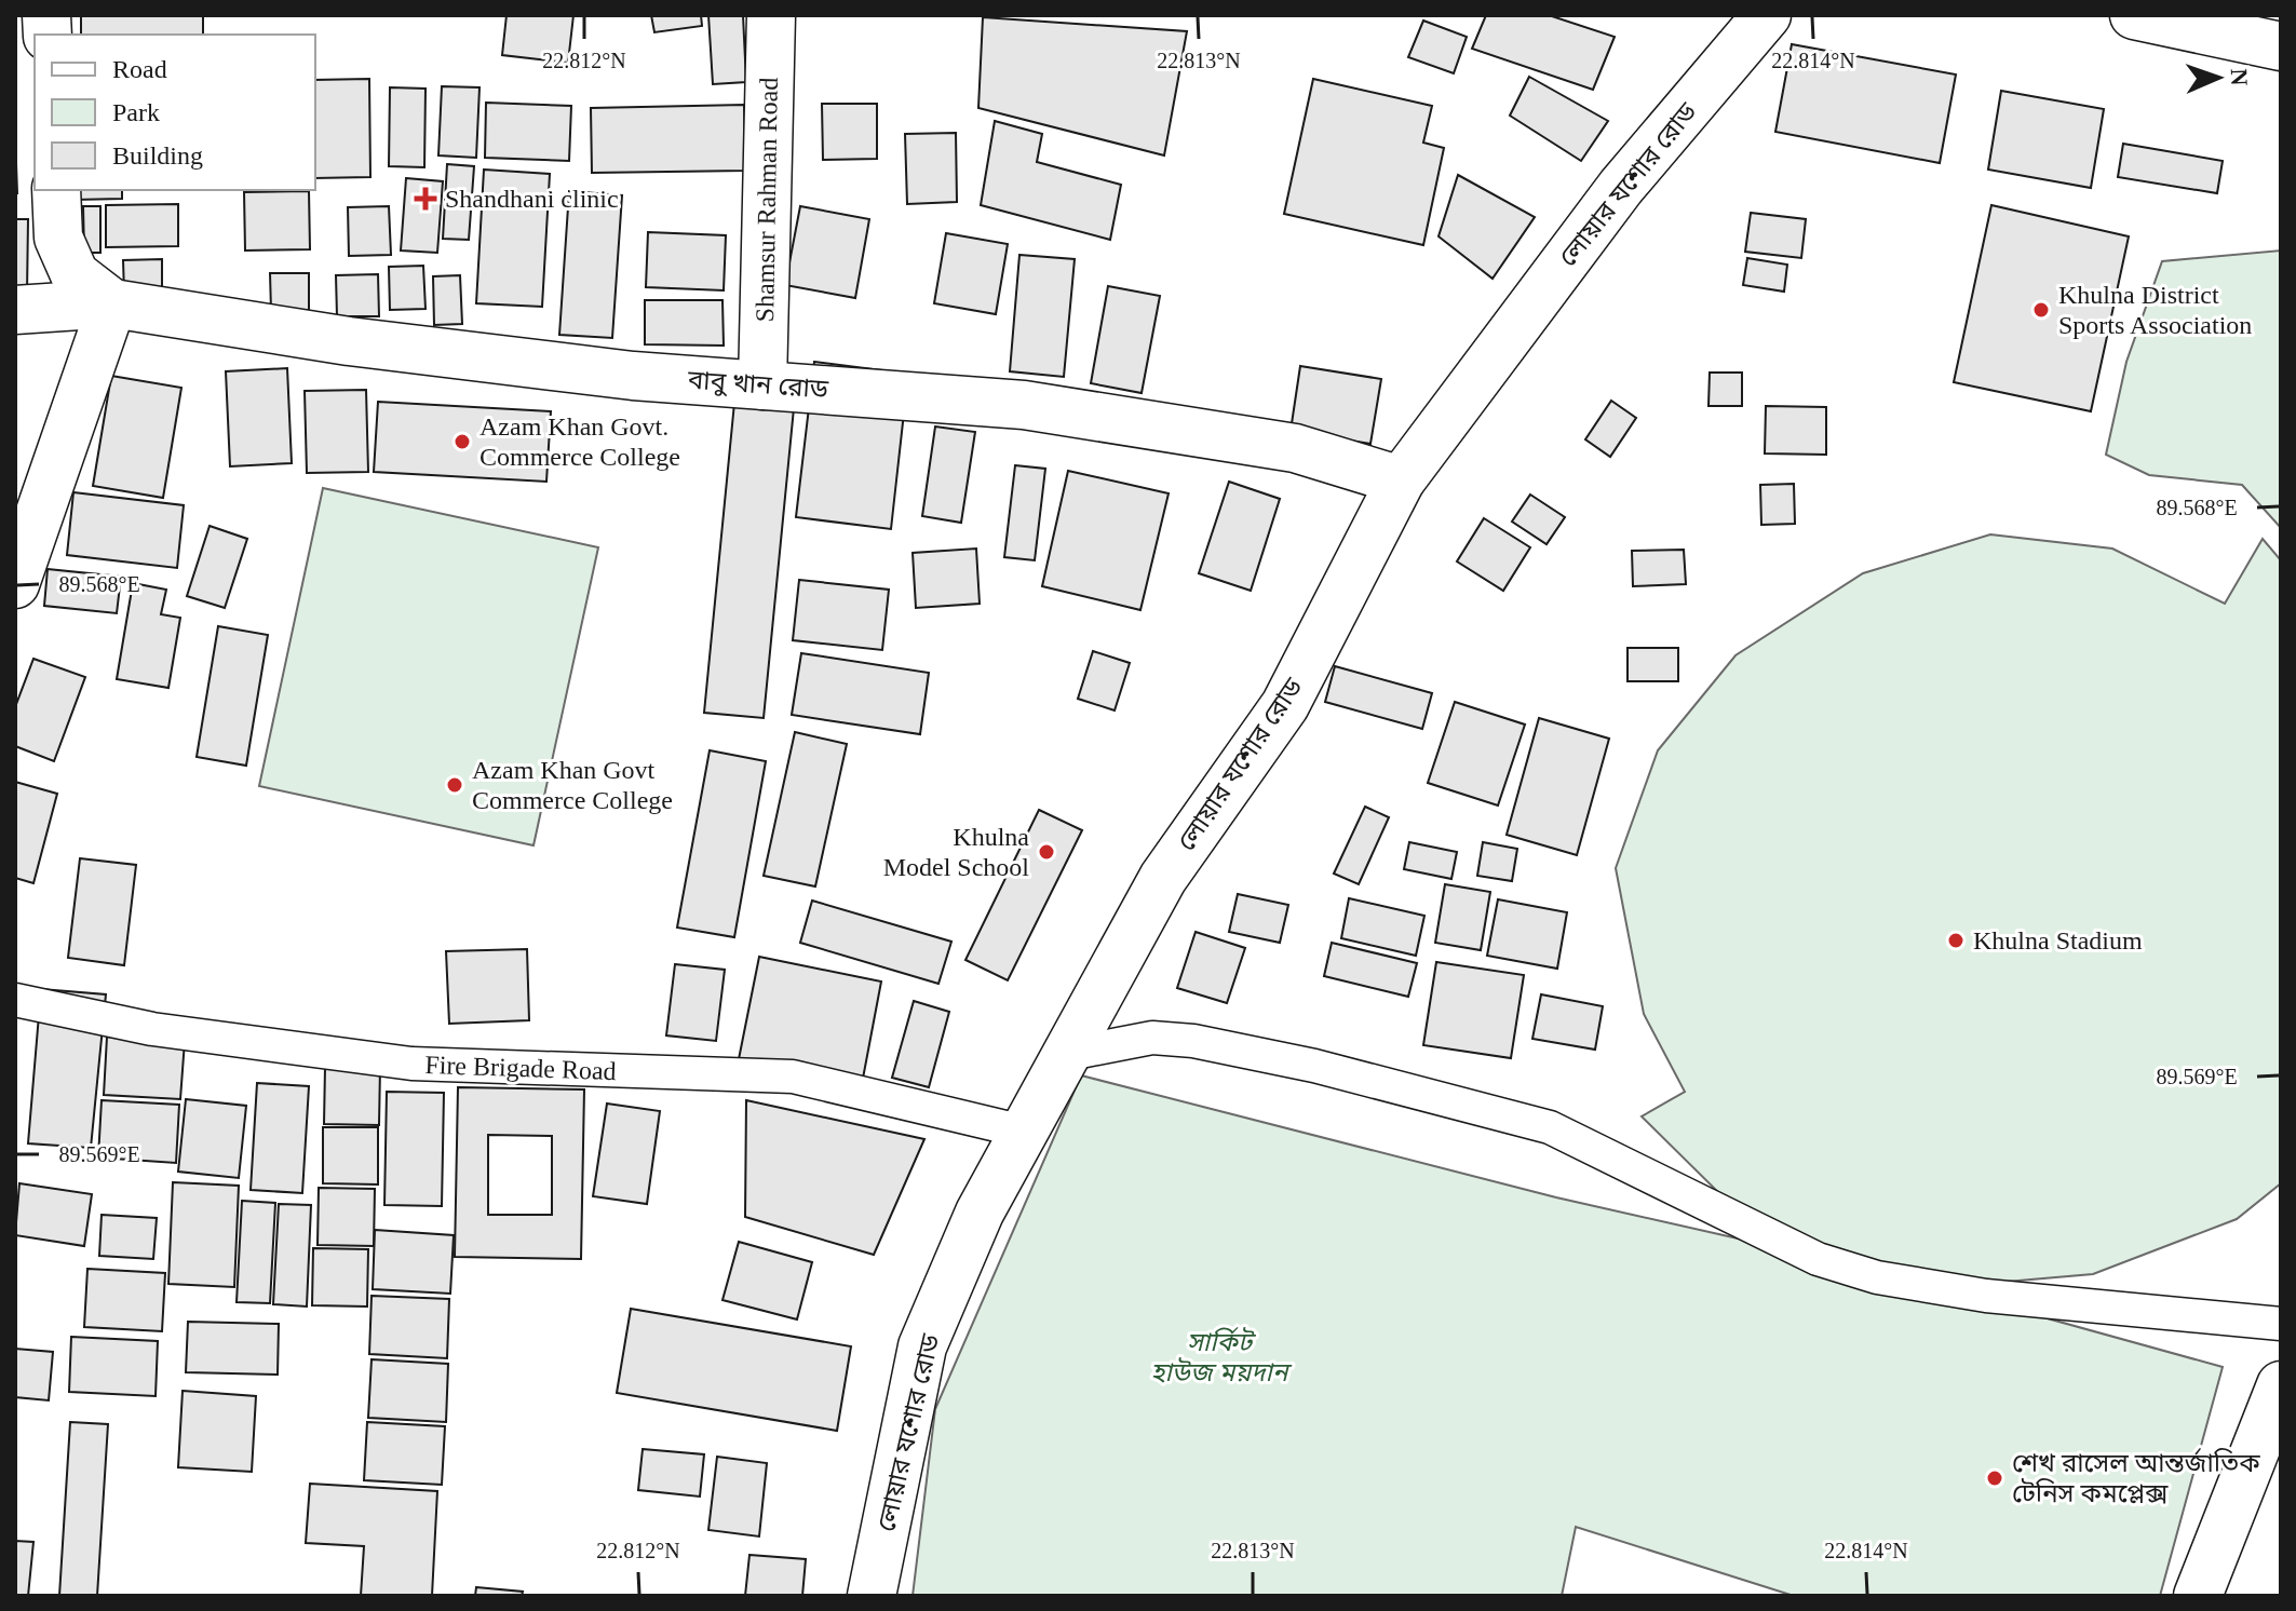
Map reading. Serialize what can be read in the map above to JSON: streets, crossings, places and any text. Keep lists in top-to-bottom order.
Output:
{
  "streets": {
    "street": [
      "লোয়ার যশোর রোড",
      "Shamsur Rahman Road",
      "বাবু খান রোড",
      "Fire Brigade Road"
    ]
  },
  "crossings": [
    ["লোয়ার যশোর রোড", "বাবু খান রোড"],
    ["লোয়ার যশোর রোড", "Fire Brigade Road"],
    ["Shamsur Rahman Road", "বাবু খান রোড"]
  ],
  "parks": ["সার্কিট হাউজ ময়দান"],
  "places": {
    "health": ["Shandhani clinic"],
    "other": [
      "Khulna District Sports Association",
      "Azam Khan Govt. Commerce College",
      "Azam Khan Govt Commerce College",
      "Khulna Model School",
      "Khulna Stadium",
      "শেখ রাসেল আন্তর্জাতিক টেনিস কমপ্লেক্স"
    ]
  },
  "legend": ["Road", "Park", "Building"],
  "north": "right",
  "coordinates": [
    "22.812°N",
    "22.813°N",
    "22.814°N",
    "89.568°E",
    "89.569°E"
  ]
}
